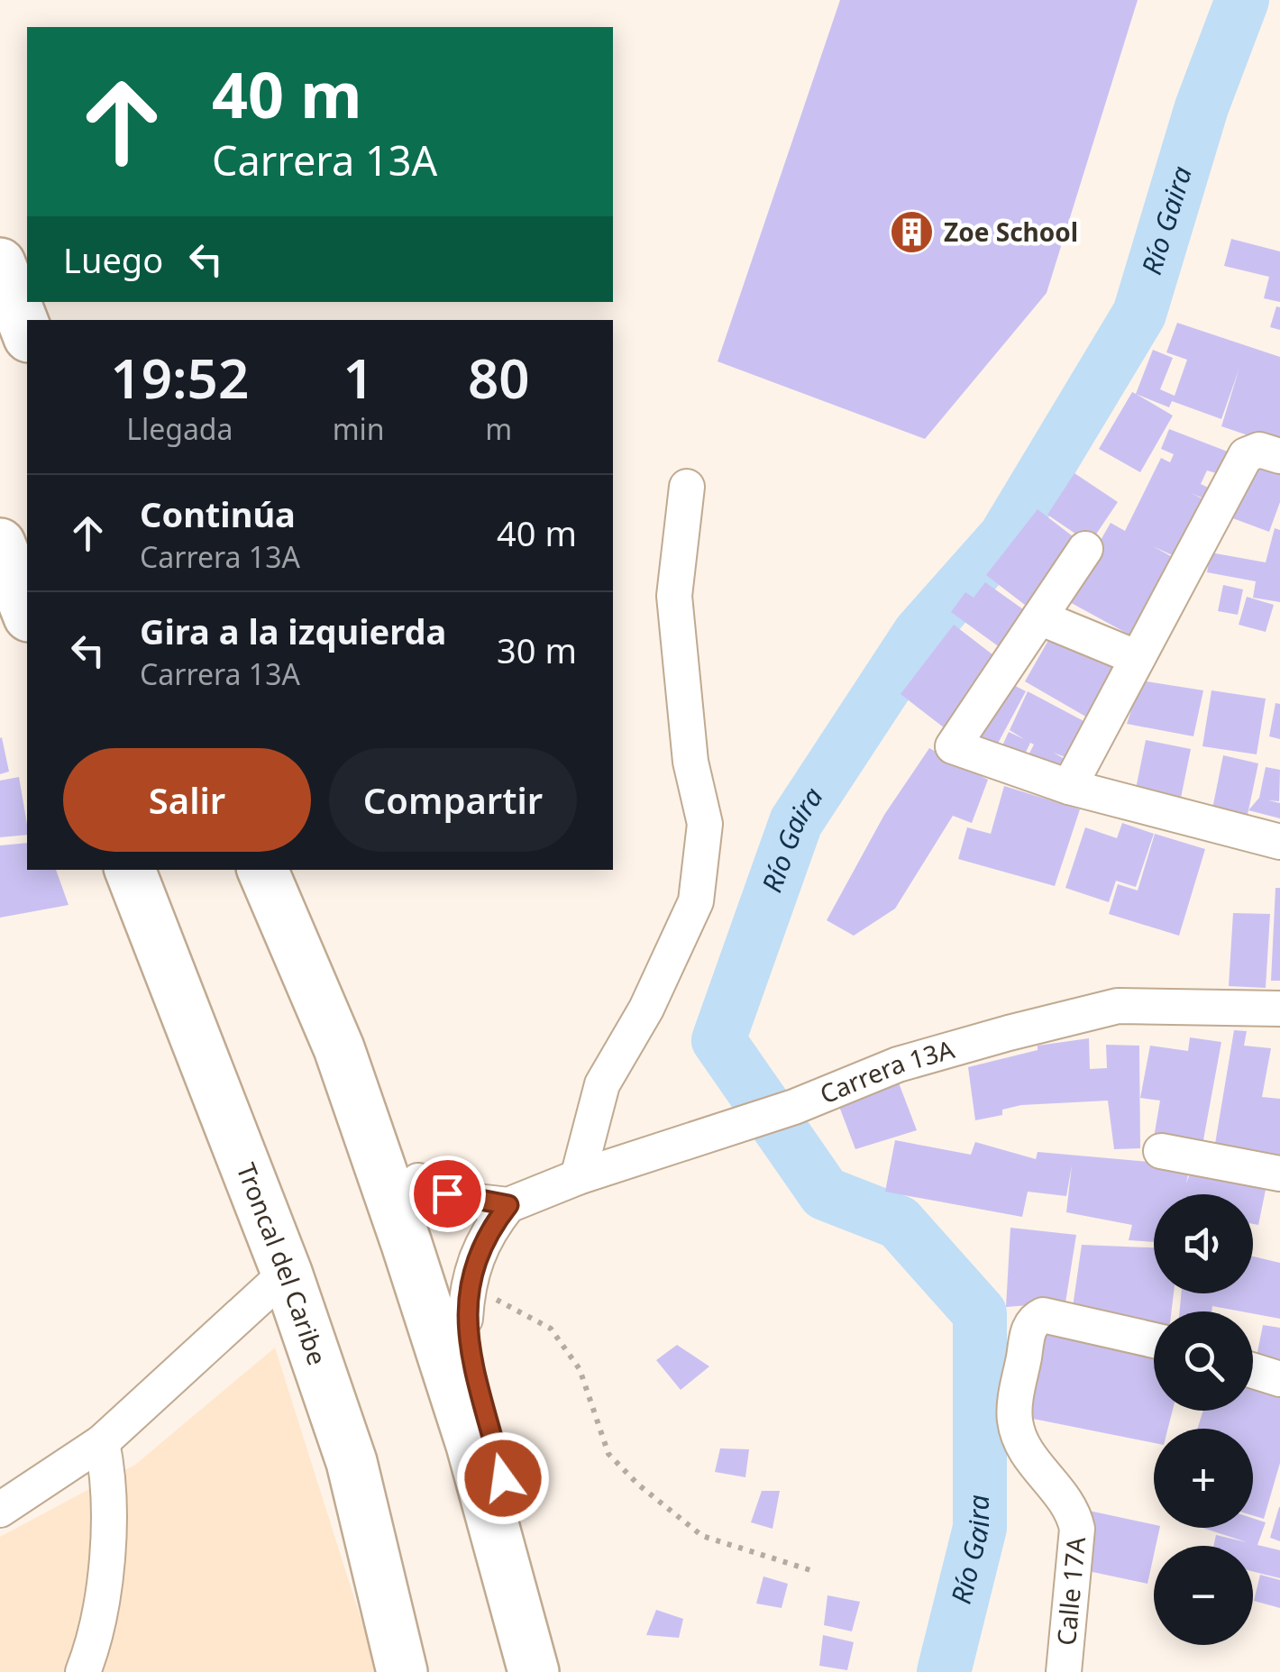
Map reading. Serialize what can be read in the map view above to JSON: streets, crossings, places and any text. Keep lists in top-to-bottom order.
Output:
{
  "streets": {
    "highway": ["Troncal del Caribe"],
    "street": ["Carrera 13A", "Calle 17A"]
  },
  "water": ["Río Gaira"],
  "places": {
    "building": ["Zoe School"]
  },
  "page": {
    "turn": ["40 m", "Carrera 13A"],
    "then": "Luego",
    "eta": [
      "19:52",
      "Llegada",
      "1",
      "min",
      "80",
      "m"
    ],
    "list": [
      {
        "name": "Continúa",
        "note": "Carrera 13A",
        "value": "40 m"
      },
      {
        "name": "Gira a la izquierda",
        "note": "Carrera 13A",
        "value": "30 m"
      }
    ],
    "buttons": ["Salir", "Compartir"],
    "map_buttons": ["+", "−"]
  }
}
